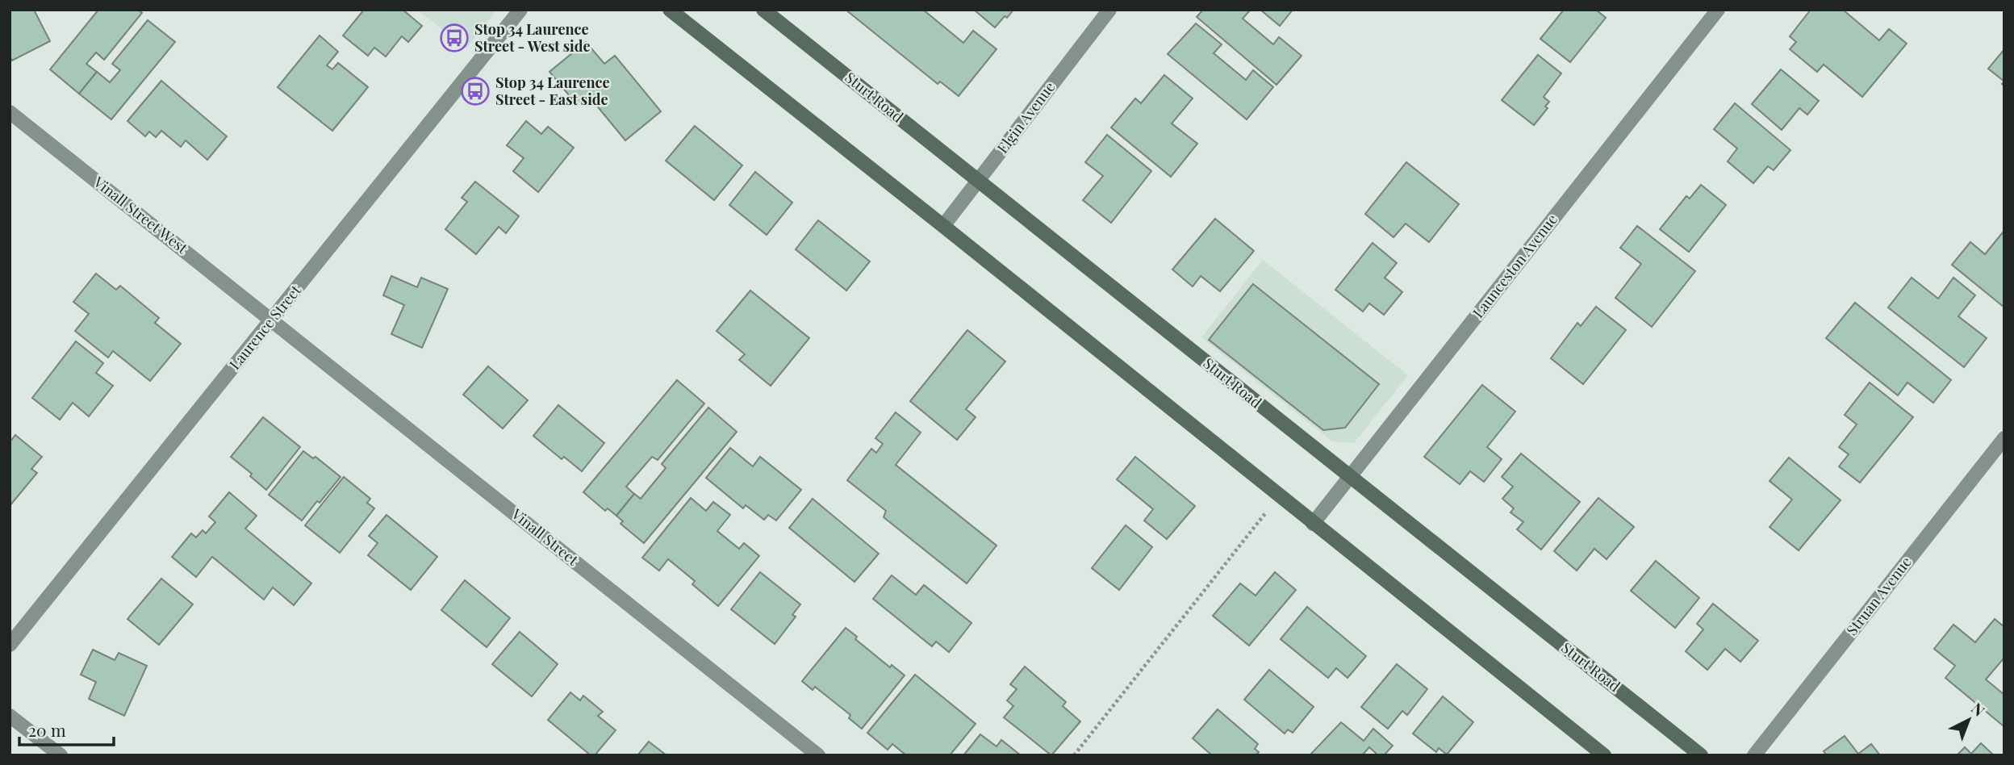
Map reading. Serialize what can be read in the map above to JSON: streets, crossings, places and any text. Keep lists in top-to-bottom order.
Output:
{
  "streets": {
    "main road": ["Sturt Road"],
    "street": [
      "Elgin Avenue",
      "Vinall Street West",
      "Launceston Avenue",
      "Laurence Street",
      "Vinall Street",
      "Struan Avenue"
    ]
  },
  "crossings": [
    ["Sturt Road", "Elgin Avenue"],
    ["Sturt Road", "Launceston Avenue"],
    ["Vinall Street West", "Laurence Street"],
    ["Vinall Street West", "Vinall Street"],
    ["Laurence Street", "Vinall Street"]
  ],
  "places": {
    "bus stop": ["Stop 34 Laurence Street - West side", "Stop 34 Laurence Street - East side"]
  },
  "scale_bar": "20 m",
  "north": "top right"
}
